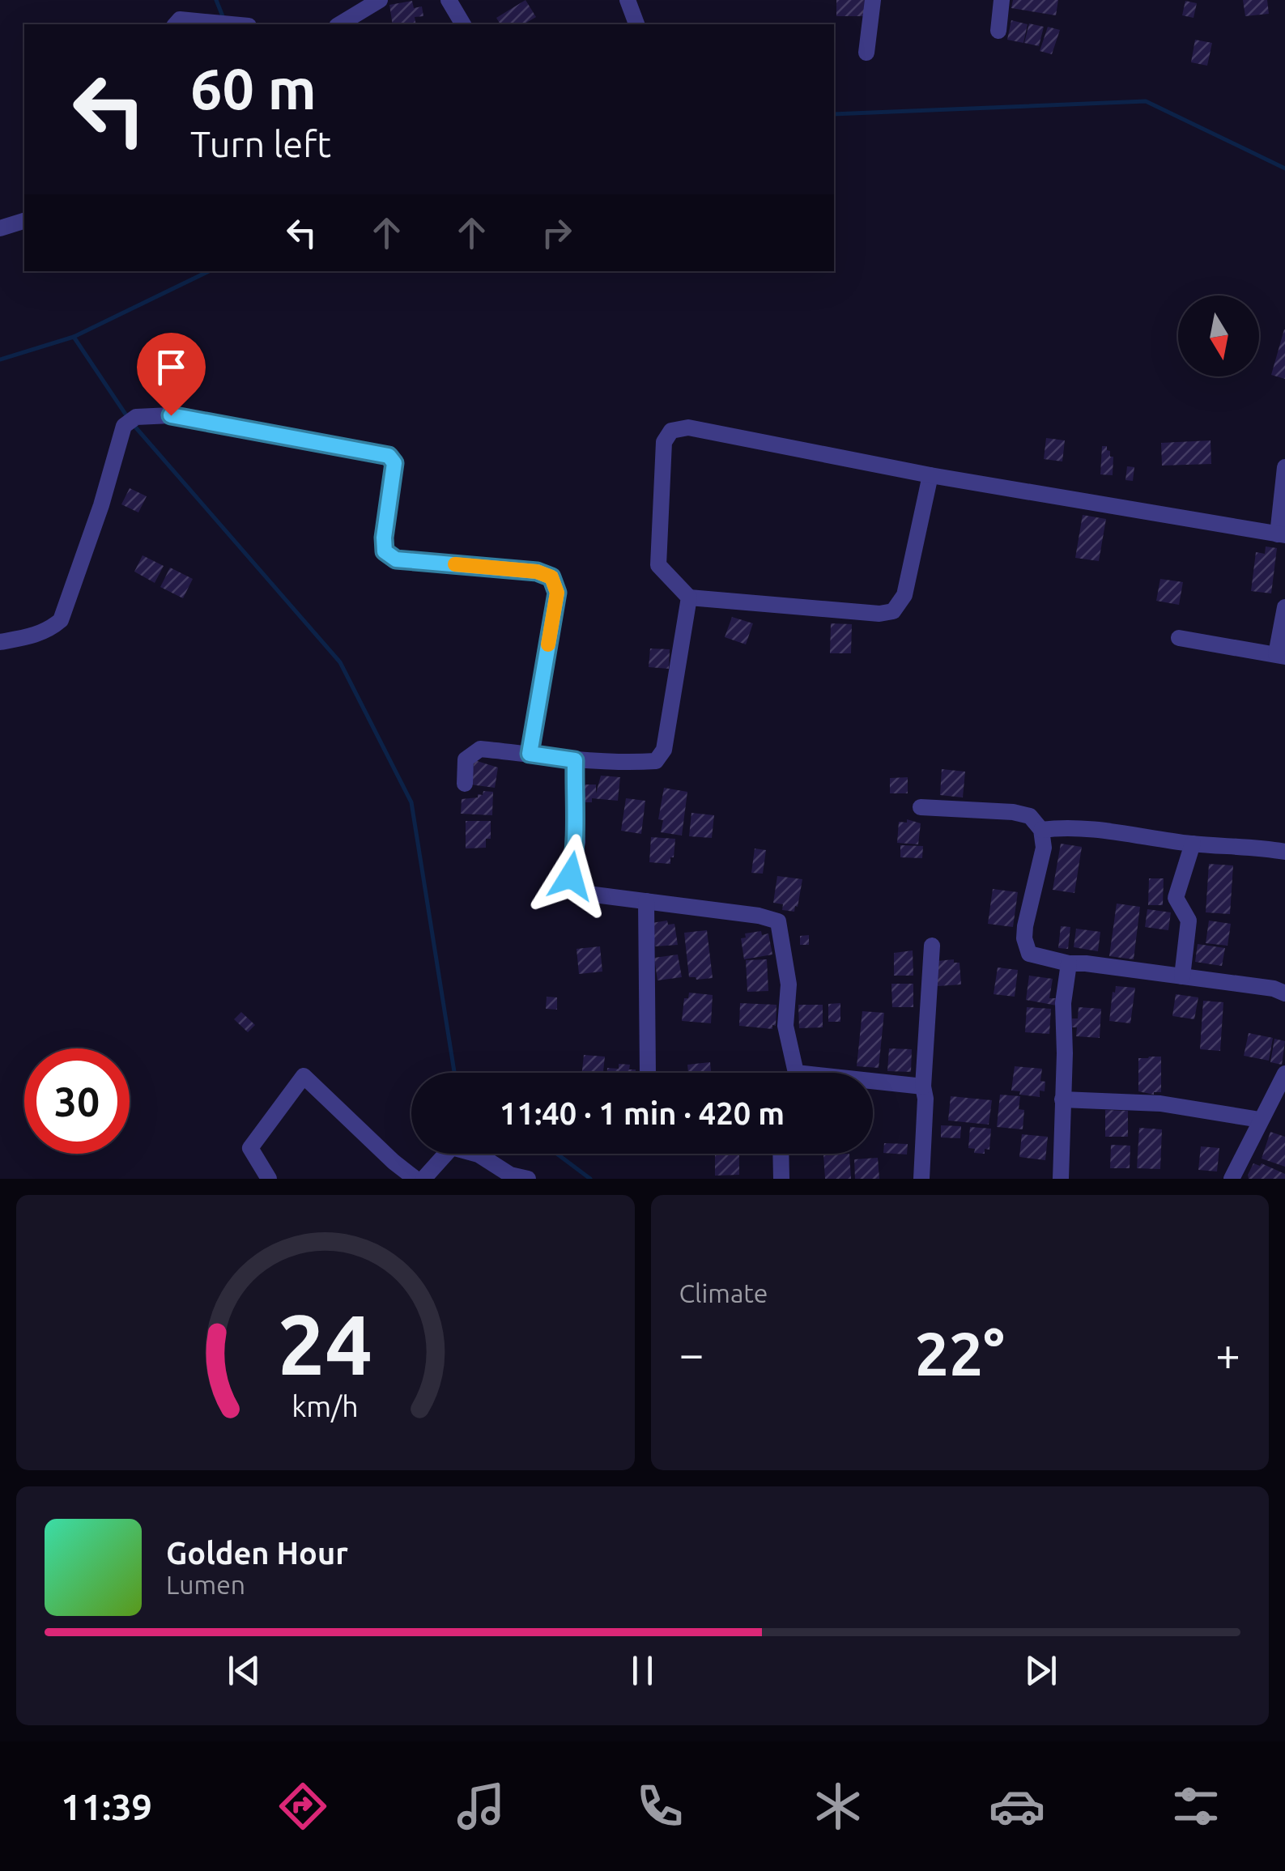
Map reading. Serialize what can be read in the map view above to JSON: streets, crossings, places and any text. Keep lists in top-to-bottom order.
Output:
{
  "north": "bottom",
  "page": {
    "turn": ["60 m", "Turn left"],
    "limit": "30",
    "trip": "11:40 · 1 min · 420 m",
    "tile": "Climate",
    "heat": ["−", "22°", "+"],
    "song": ["Golden Hour", "Lumen"],
    "tabs": "11:39",
    "gauge": ["24", "km/h"]
  }
}
